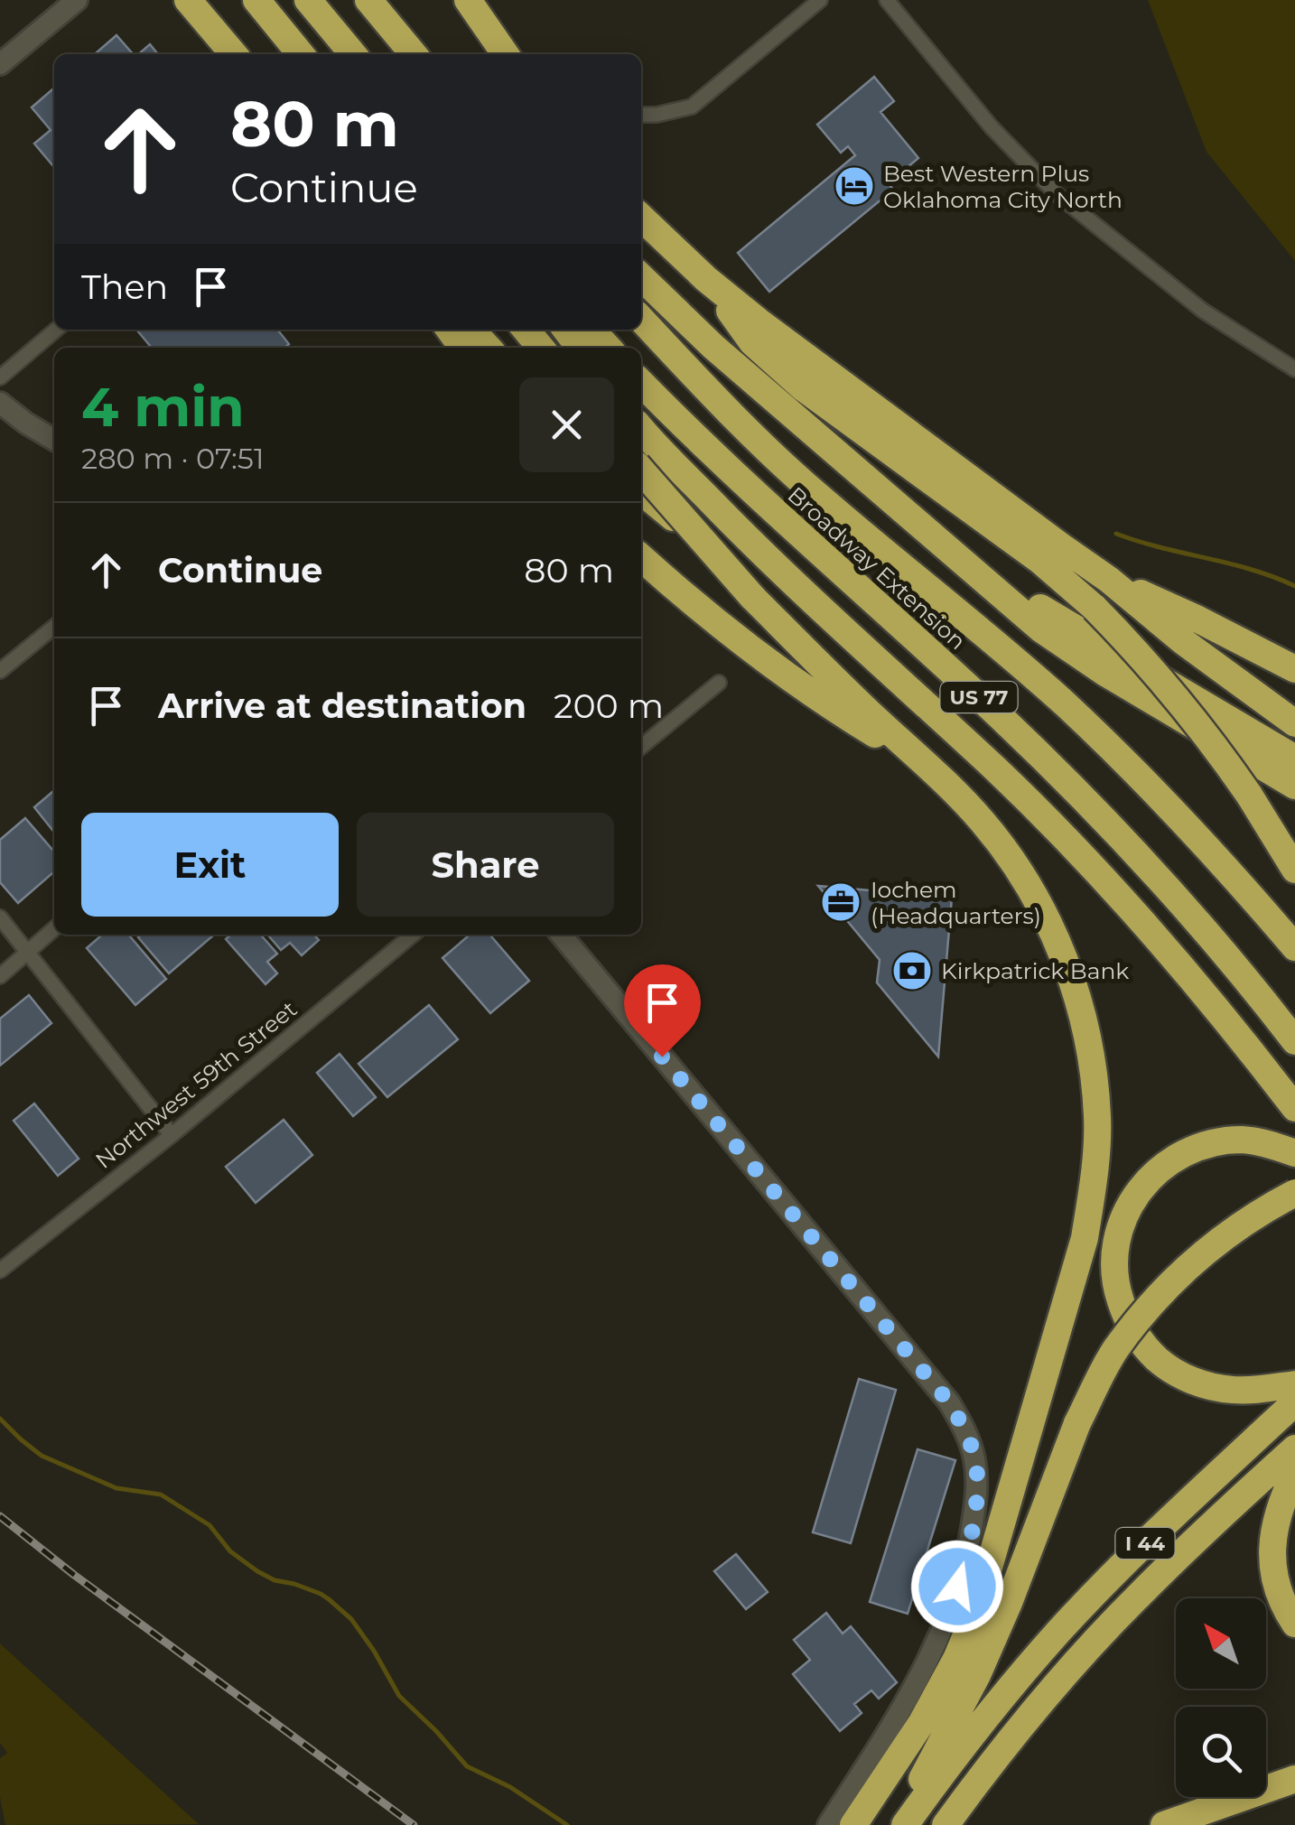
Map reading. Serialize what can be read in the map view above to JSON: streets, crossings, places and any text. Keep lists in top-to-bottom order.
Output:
{
  "streets": {
    "highway": ["Broadway Extension", "US 77", "I 44"],
    "street": ["Northwest 59th Street"]
  },
  "places": {
    "hotel": ["Best Western Plus Oklahoma City North"],
    "office": ["Iochem (Headquarters)"],
    "bank": ["Kirkpatrick Bank"]
  },
  "north": "top left",
  "page": {
    "turn": ["80 m", "Continue"],
    "then": "Then",
    "heading": ["4 min", "280 m · 07:51"],
    "list": [
      {
        "name": "Continue",
        "value": "80 m"
      },
      {
        "name": "Arrive at destination",
        "value": "200 m"
      }
    ],
    "buttons": ["Exit", "Share"]
  }
}
